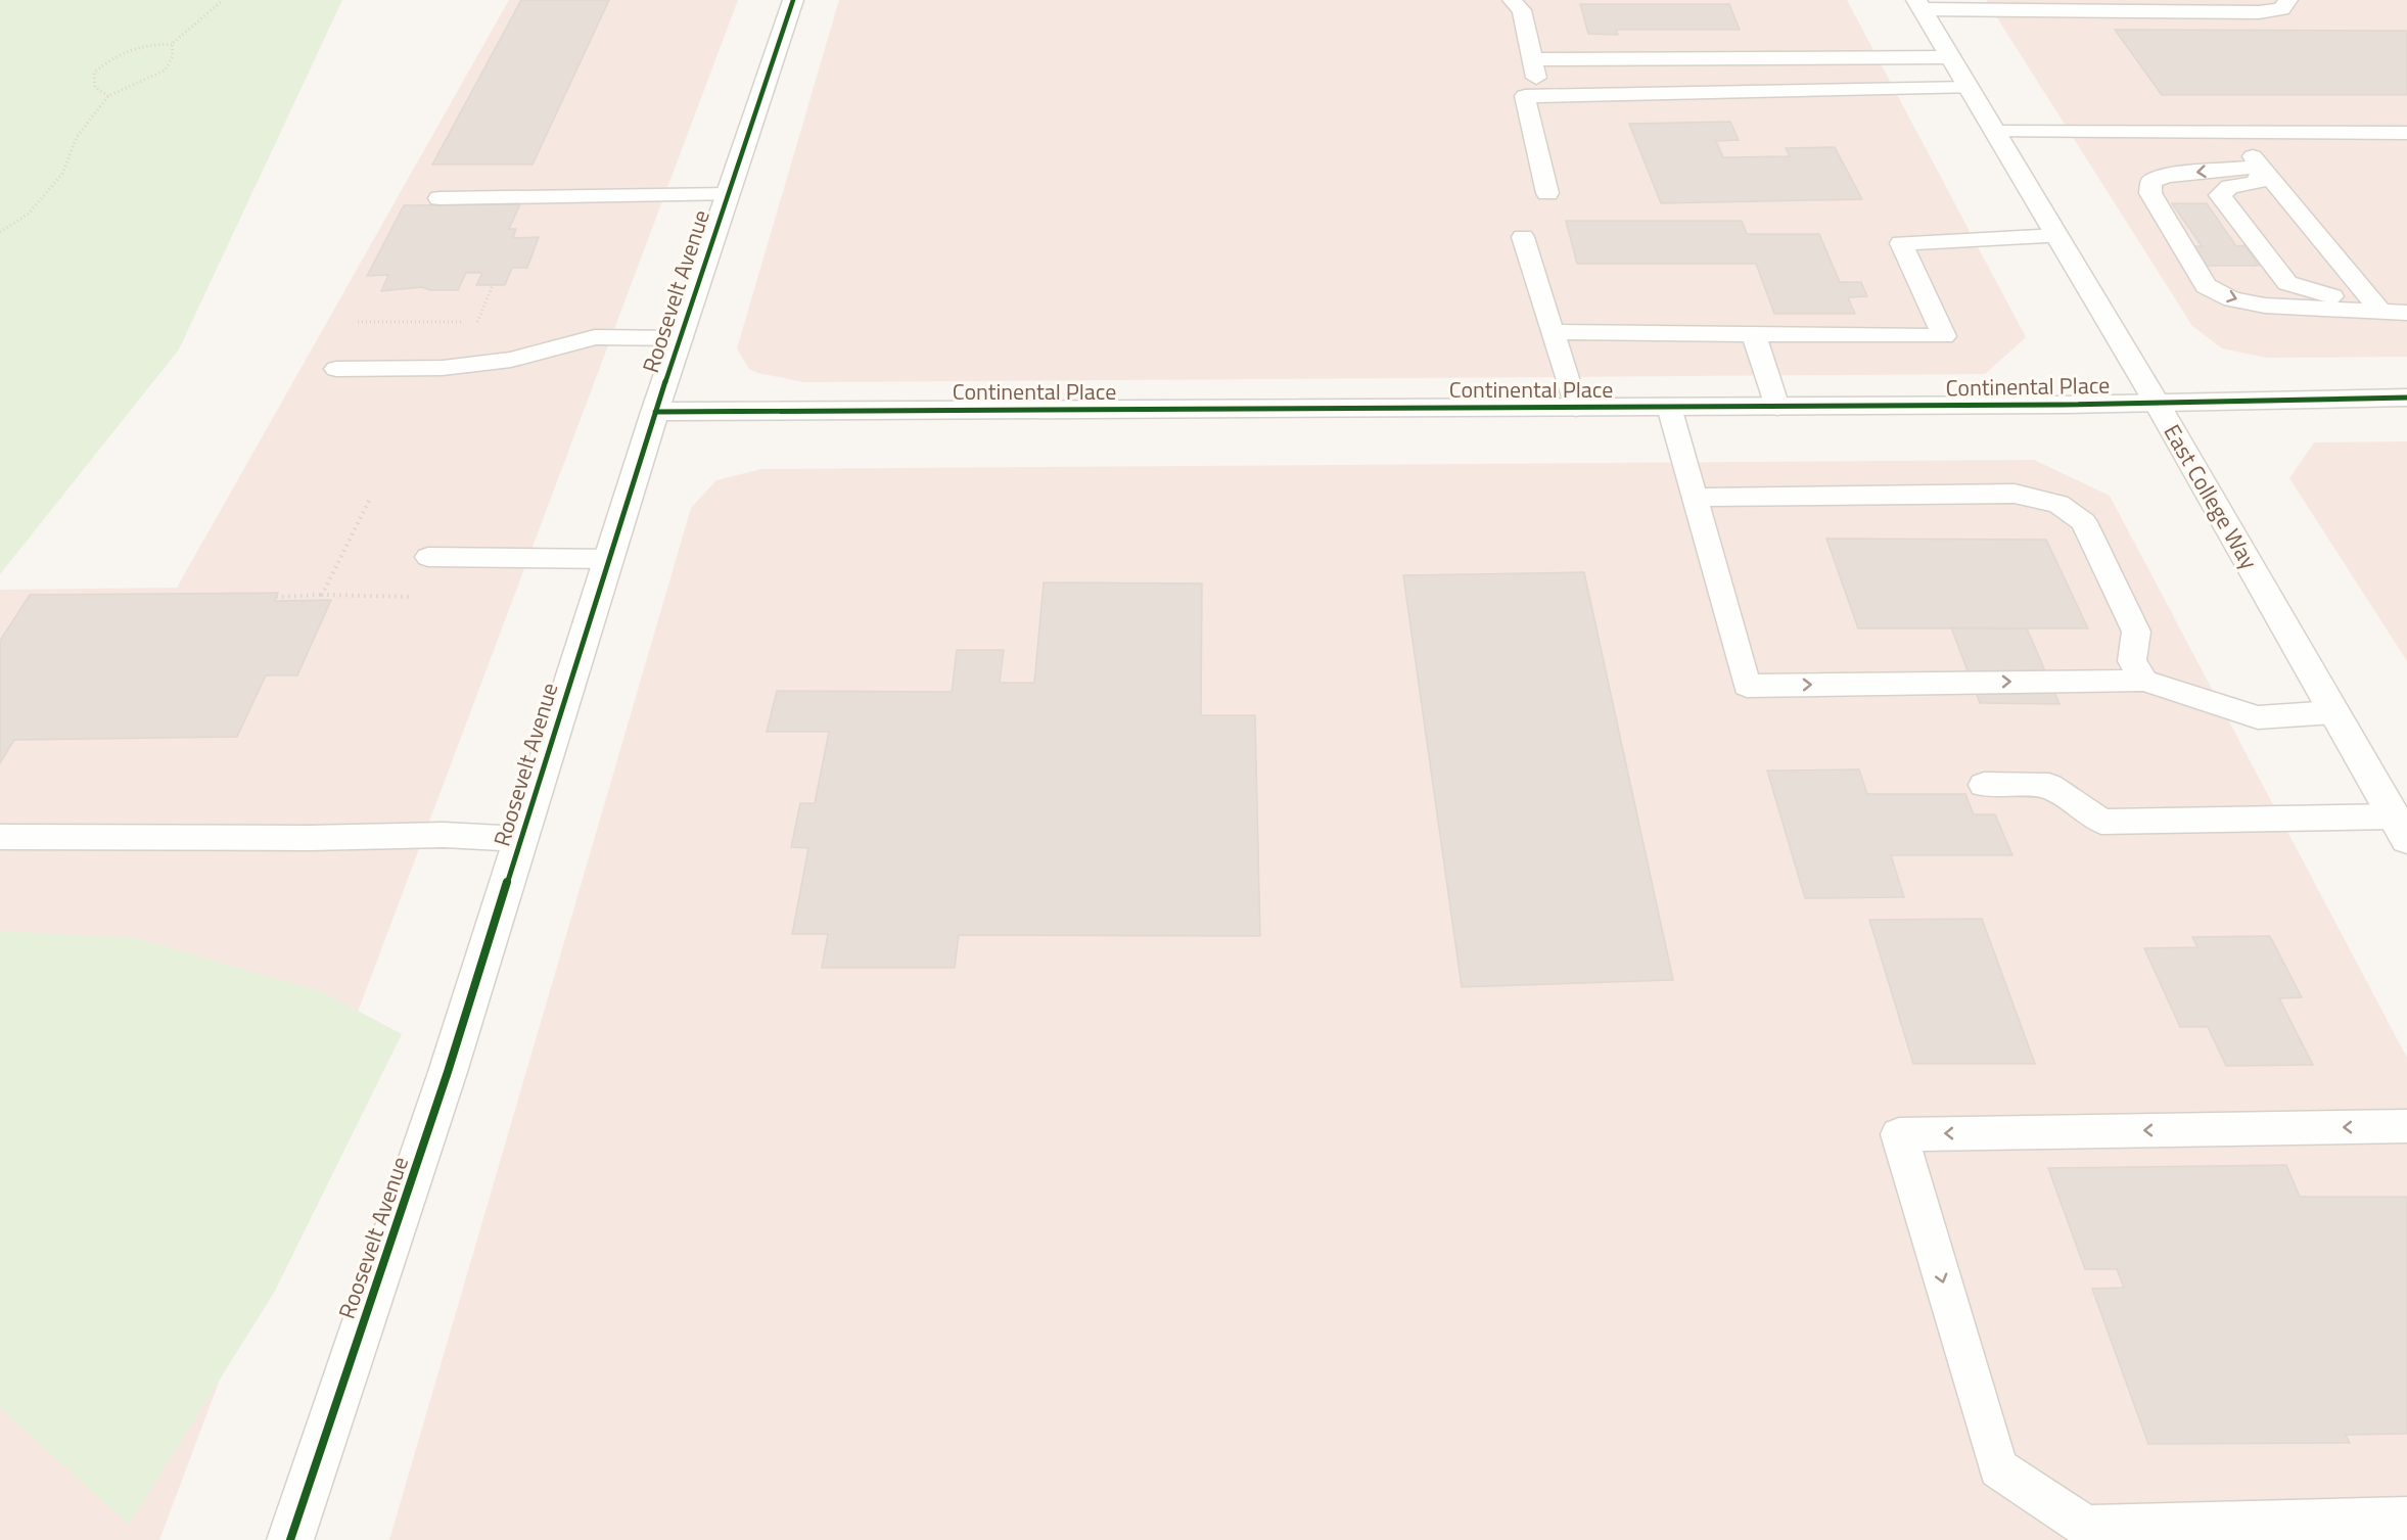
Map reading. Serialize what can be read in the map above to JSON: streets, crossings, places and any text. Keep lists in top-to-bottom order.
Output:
{
  "streets": {
    "street": ["Roosevelt Avenue", "Continental Place", "East College Way"]
  },
  "crossings": [
    ["Roosevelt Avenue", "Continental Place"],
    ["Continental Place", "East College Way"]
  ]
}
